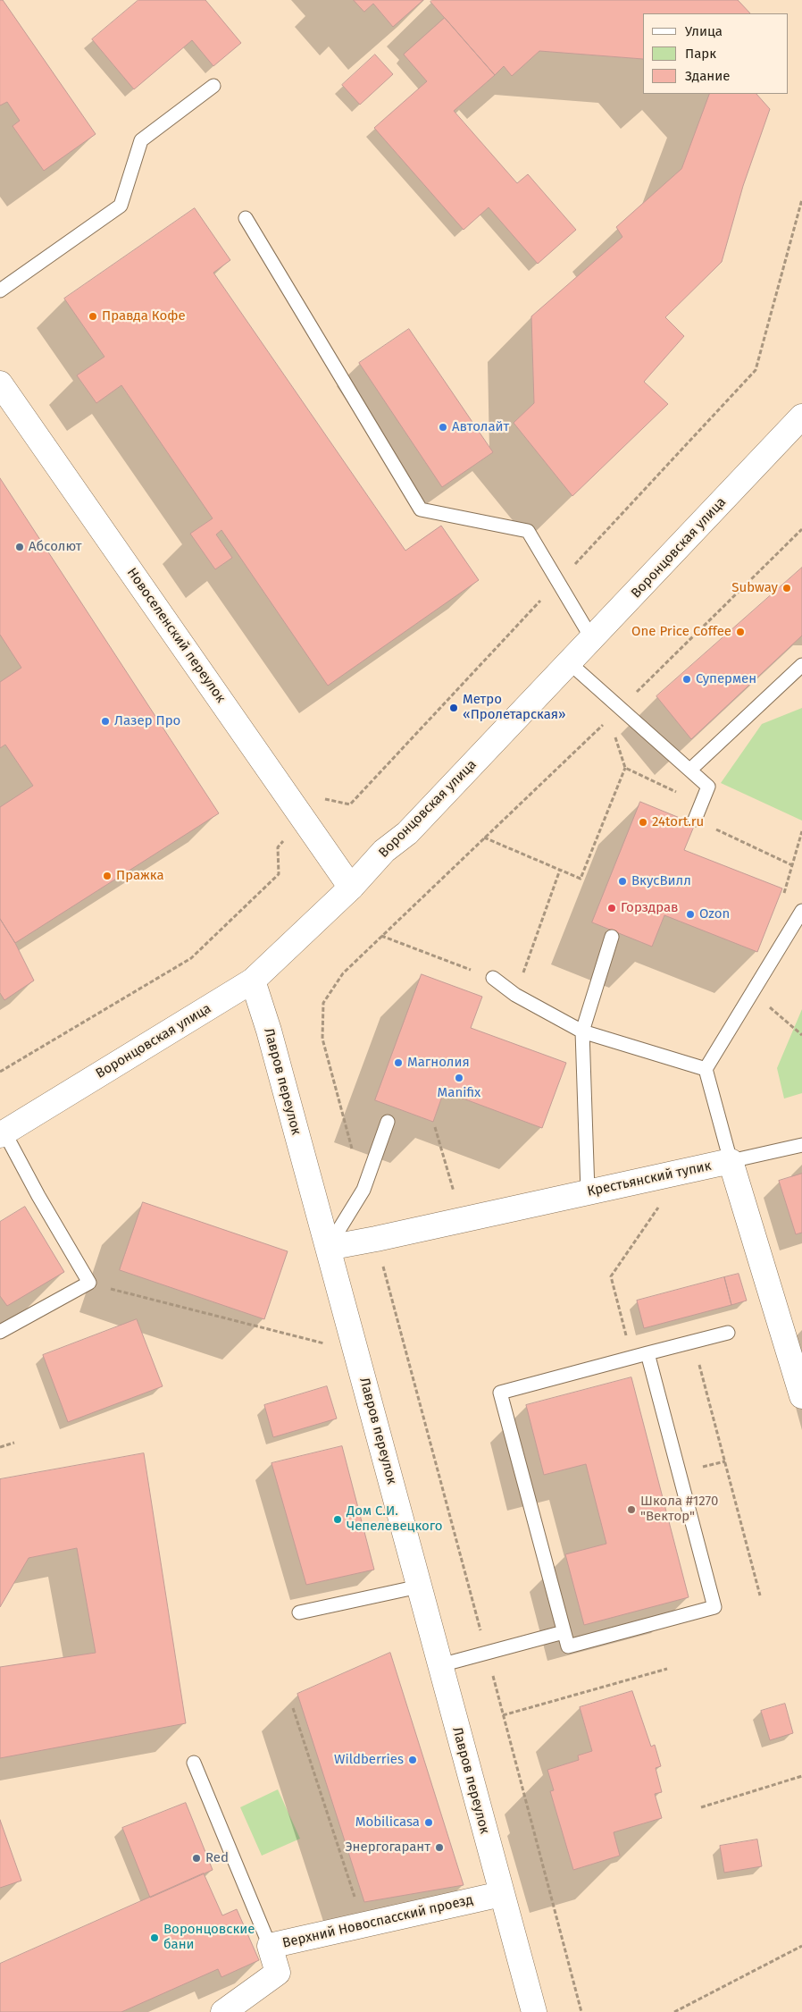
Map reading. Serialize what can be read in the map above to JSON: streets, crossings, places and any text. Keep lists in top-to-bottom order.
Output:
{
  "streets": {
    "street": [
      "Воронцовская улица",
      "Новоселенский переулок",
      "Лавров переулок",
      "Крестьянский тупик",
      "Верхний Новоспасский проезд"
    ]
  },
  "crossings": [
    ["Воронцовская улица", "Новоселенский переулок"],
    ["Воронцовская улица", "Лавров переулок"],
    ["Лавров переулок", "Крестьянский тупик"],
    ["Лавров переулок", "Верхний Новоспасский проезд"]
  ],
  "places": [
    "Правда Кофе",
    "Автолайт",
    "Абсолют",
    "Subway",
    "One Price Coffee",
    "Супермен",
    "Метро «Пролетарская»",
    "Лазер Про",
    "24tort.ru",
    "Пражка",
    "ВкусВилл",
    "Горздрав",
    "Ozon",
    "Магнолия",
    "Manifix",
    "Школа #1270 \"Вектор\"",
    "Дом С.И. Чепелевецкого",
    "Wildberries",
    "Mobilicasa",
    "Энергогарант",
    "Red",
    "Воронцовские бани"
  ],
  "legend": ["Улица", "Парк", "Здание"]
}
